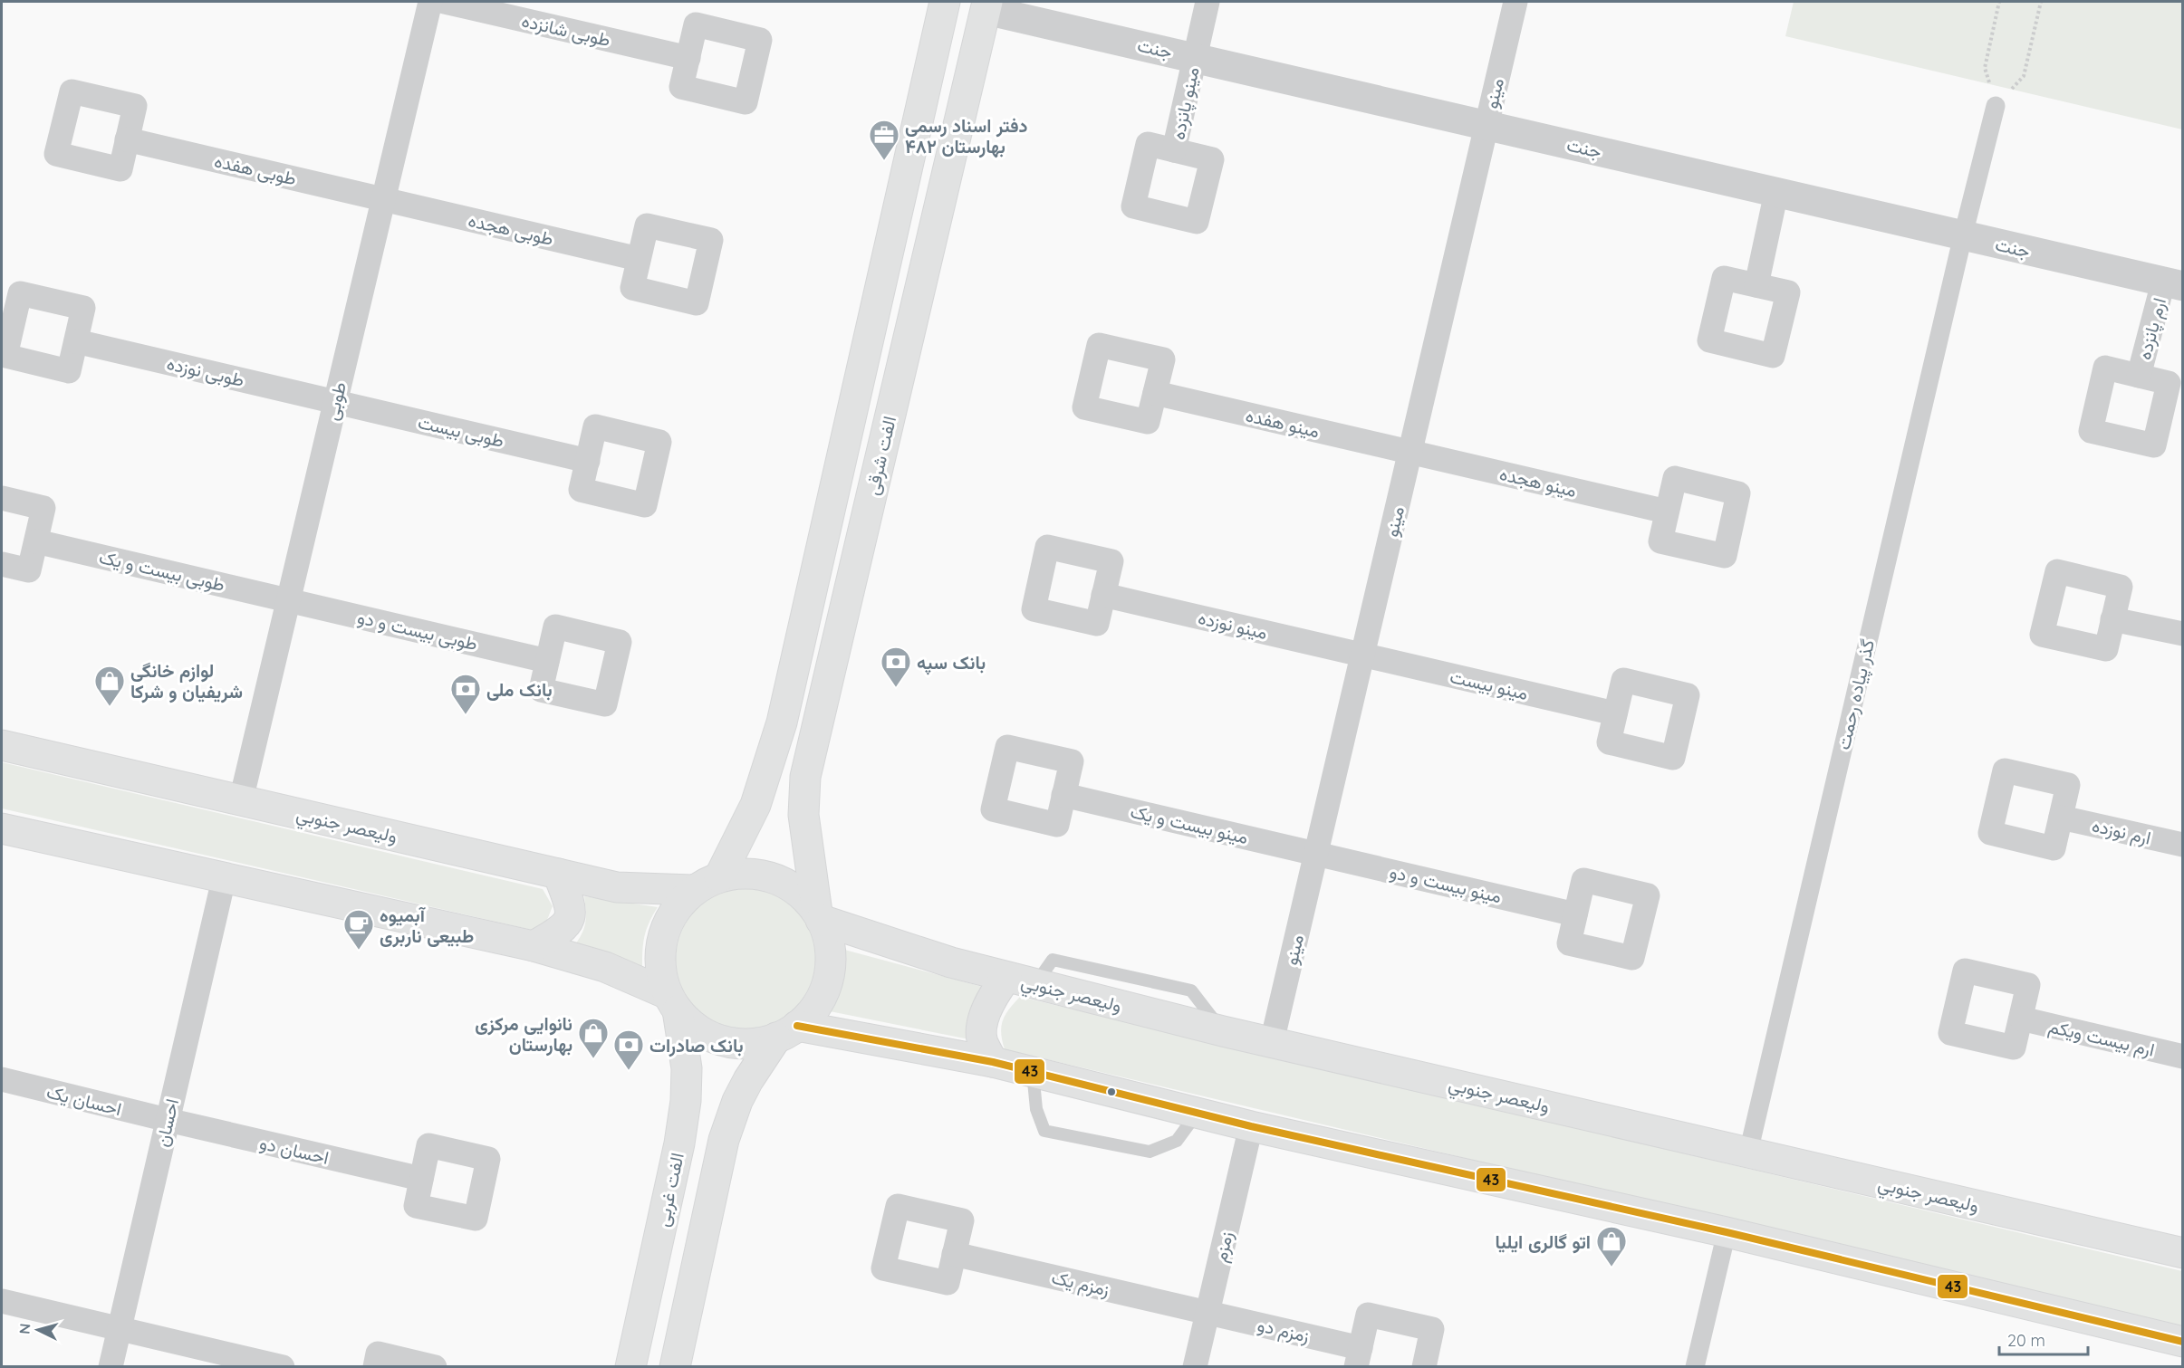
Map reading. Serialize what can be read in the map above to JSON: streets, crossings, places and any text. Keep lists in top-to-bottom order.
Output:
{
  "streets": {
    "main road": ["الفت شرقی", "وليعصر جنوبي", "الفت غربی"],
    "street": [
      "طوبی شانزده",
      "جنت",
      "مینو",
      "مینو پانزده",
      "طوبی هفده",
      "طوبی هجده",
      "ارم پانزده",
      "طوبی نوزده",
      "طوبی",
      "مینو هفده",
      "طوبی بیست",
      "مینو هجده",
      "طوبی بیست و یک",
      "مینو نوزده",
      "طوبی بیست و دو",
      "مینو بیست",
      "گذر پیاده رحمت",
      "مینو بیست و یک",
      "ارم نوزده",
      "مینو بیست و دو",
      "ارم بیست ویکم",
      "احسان یک",
      "احسان",
      "احسان دو",
      "زمزم",
      "زمزم یک",
      "زمزم دو"
    ]
  },
  "crossings": [
    ["جنت", "مینو"],
    ["جنت", "مینو پانزده"],
    ["جنت", "ارم پانزده"],
    ["جنت", "الفت شرقی"],
    ["جنت", "گذر پیاده رحمت"],
    ["مینو", "مینو هفده"],
    ["مینو", "مینو هجده"],
    ["مینو", "مینو نوزده"],
    ["مینو", "مینو بیست"],
    ["مینو", "مینو بیست و یک"],
    ["مینو", "وليعصر جنوبي"],
    ["مینو", "مینو بیست و دو"],
    ["طوبی هفده", "طوبی هجده"],
    ["طوبی هفده", "طوبی"],
    ["طوبی هجده", "طوبی"],
    ["طوبی نوزده", "طوبی"],
    ["طوبی نوزده", "طوبی بیست"],
    ["طوبی", "طوبی بیست"],
    ["طوبی", "طوبی بیست و یک"],
    ["طوبی", "طوبی بیست و دو"],
    ["طوبی", "وليعصر جنوبي"],
    ["مینو هفده", "مینو هجده"],
    ["الفت شرقی", "وليعصر جنوبي"],
    ["الفت شرقی", "الفت غربی"],
    ["طوبی بیست و یک", "طوبی بیست و دو"],
    ["مینو نوزده", "مینو بیست"],
    ["گذر پیاده رحمت", "وليعصر جنوبي"],
    ["مینو بیست و یک", "مینو بیست و دو"],
    ["وليعصر جنوبي", "الفت غربی"],
    ["احسان یک", "احسان"],
    ["احسان یک", "احسان دو"],
    ["احسان", "احسان دو"],
    ["زمزم", "زمزم یک"],
    ["زمزم", "زمزم دو"],
    ["زمزم یک", "زمزم دو"]
  ],
  "places": {
    "office": ["دفتر اسناد رسمی ۴۸۲ بهارستان"],
    "bank": ["بانک سپه", "بانک ملی", "بانک صادرات"],
    "shop": ["لوازم خانگی شریفیان و شرکا", "نانوایی مرکزی بهارستان", "اتو گالری ایلیا"],
    "cafe": ["آبمیوه طبیعی ناربری"]
  },
  "lines": ["transit line 43"],
  "scale_bar": "20 m",
  "north": "left"
}
